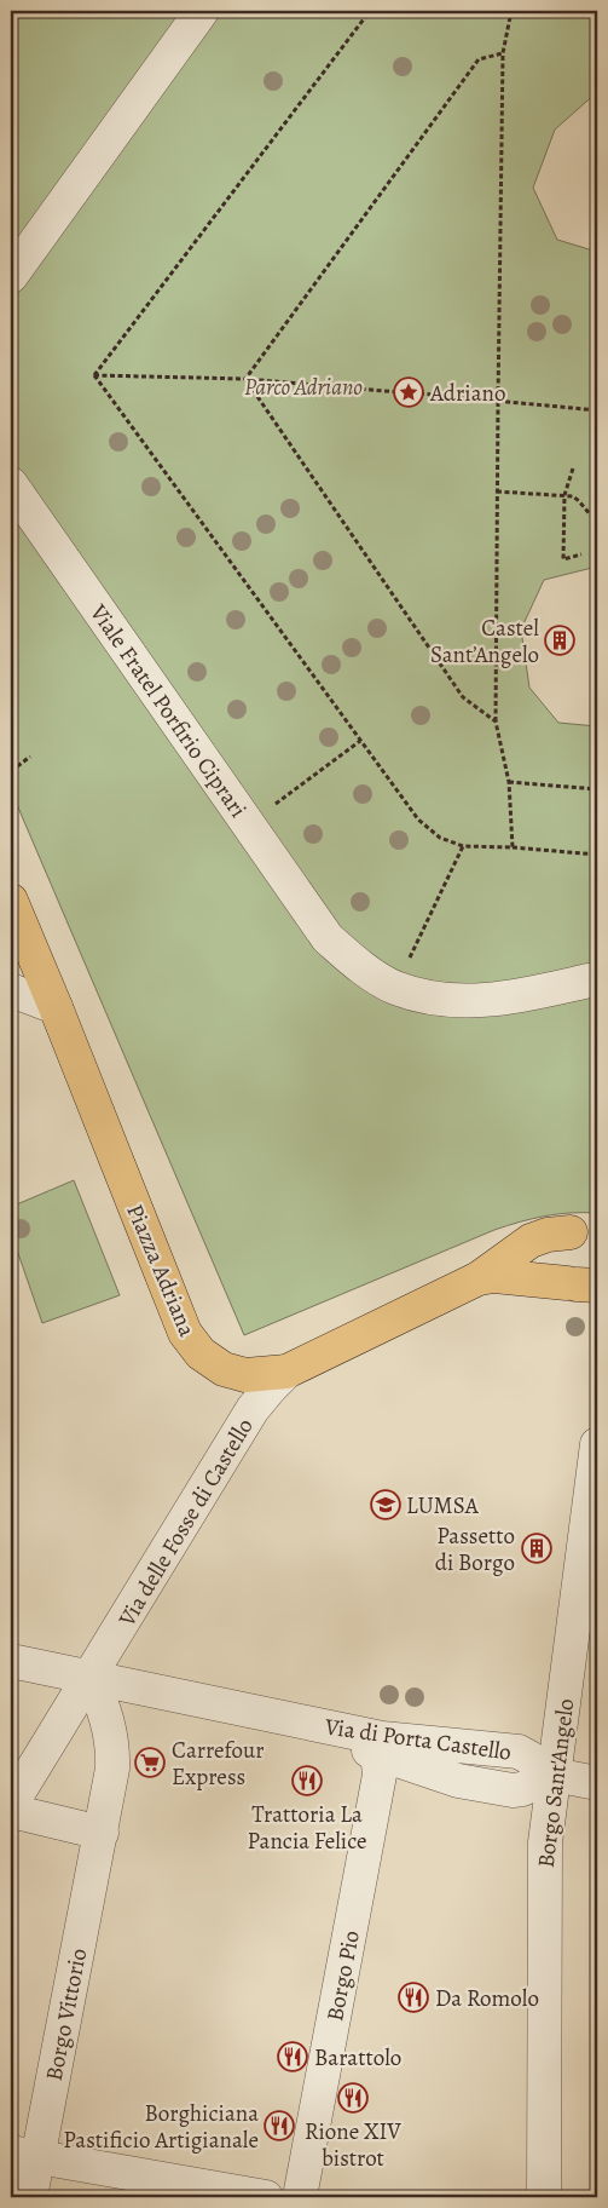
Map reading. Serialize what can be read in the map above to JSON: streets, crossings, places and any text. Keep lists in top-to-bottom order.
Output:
{
  "streets": {
    "main road": ["Piazza Adriana"],
    "street": [
      "Viale Fratel Porfirio Ciprari",
      "Via delle Fosse di Castello",
      "Via di Porta Castello",
      "Borgo Sant'Angelo",
      "Borgo Pio",
      "Borgo Vittorio"
    ]
  },
  "crossings": [
    ["Piazza Adriana", "Via delle Fosse di Castello"],
    ["Via delle Fosse di Castello", "Via di Porta Castello"],
    ["Via delle Fosse di Castello", "Borgo Vittorio"],
    ["Via di Porta Castello", "Borgo Sant'Angelo"],
    ["Via di Porta Castello", "Borgo Pio"],
    ["Via di Porta Castello", "Borgo Vittorio"]
  ],
  "parks": ["Parco Adriano"],
  "places": {
    "place": ["Adriano"],
    "building": ["Castel Sant’Angelo", "Passetto di Borgo"],
    "school or university": ["LUMSA"],
    "supermarket": ["Carrefour Express"],
    "restaurant": [
      "Trattoria La Pancia Felice",
      "Da Romolo",
      "Barattolo",
      "Rione XIV bistrot",
      "Borghiciana Pastificio Artigianale"
    ]
  }
}
